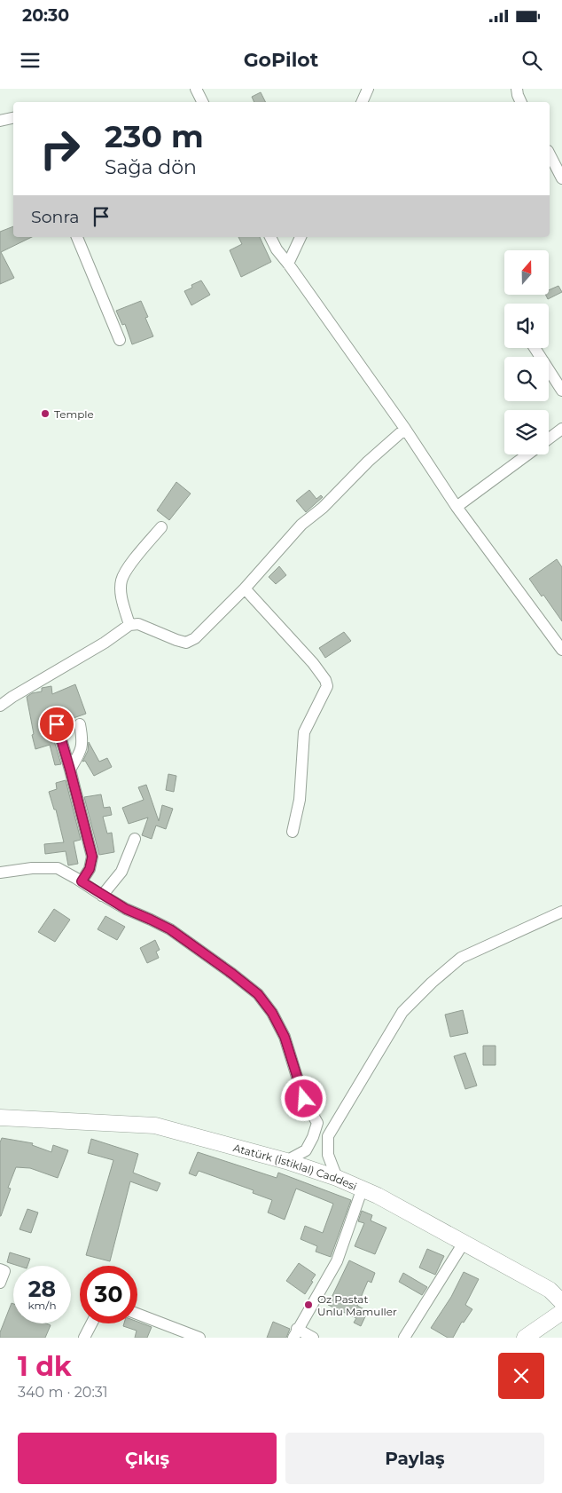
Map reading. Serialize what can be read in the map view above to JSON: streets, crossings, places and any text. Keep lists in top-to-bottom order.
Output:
{
  "streets": {
    "street": ["Atatürk (İstiklal) Caddesi"]
  },
  "places": ["Temple", "Oz Pastat Unlu Mamuller"],
  "north": "top",
  "page": {
    "status": "20:30",
    "header": "GoPilot",
    "turn": ["230 m", "Sağa dön"],
    "then": "Sonra",
    "speed": "28 km/h",
    "limit": "30",
    "heading": ["1 dk", "340 m · 20:31"],
    "buttons": ["Çıkış", "Paylaş"]
  }
}
